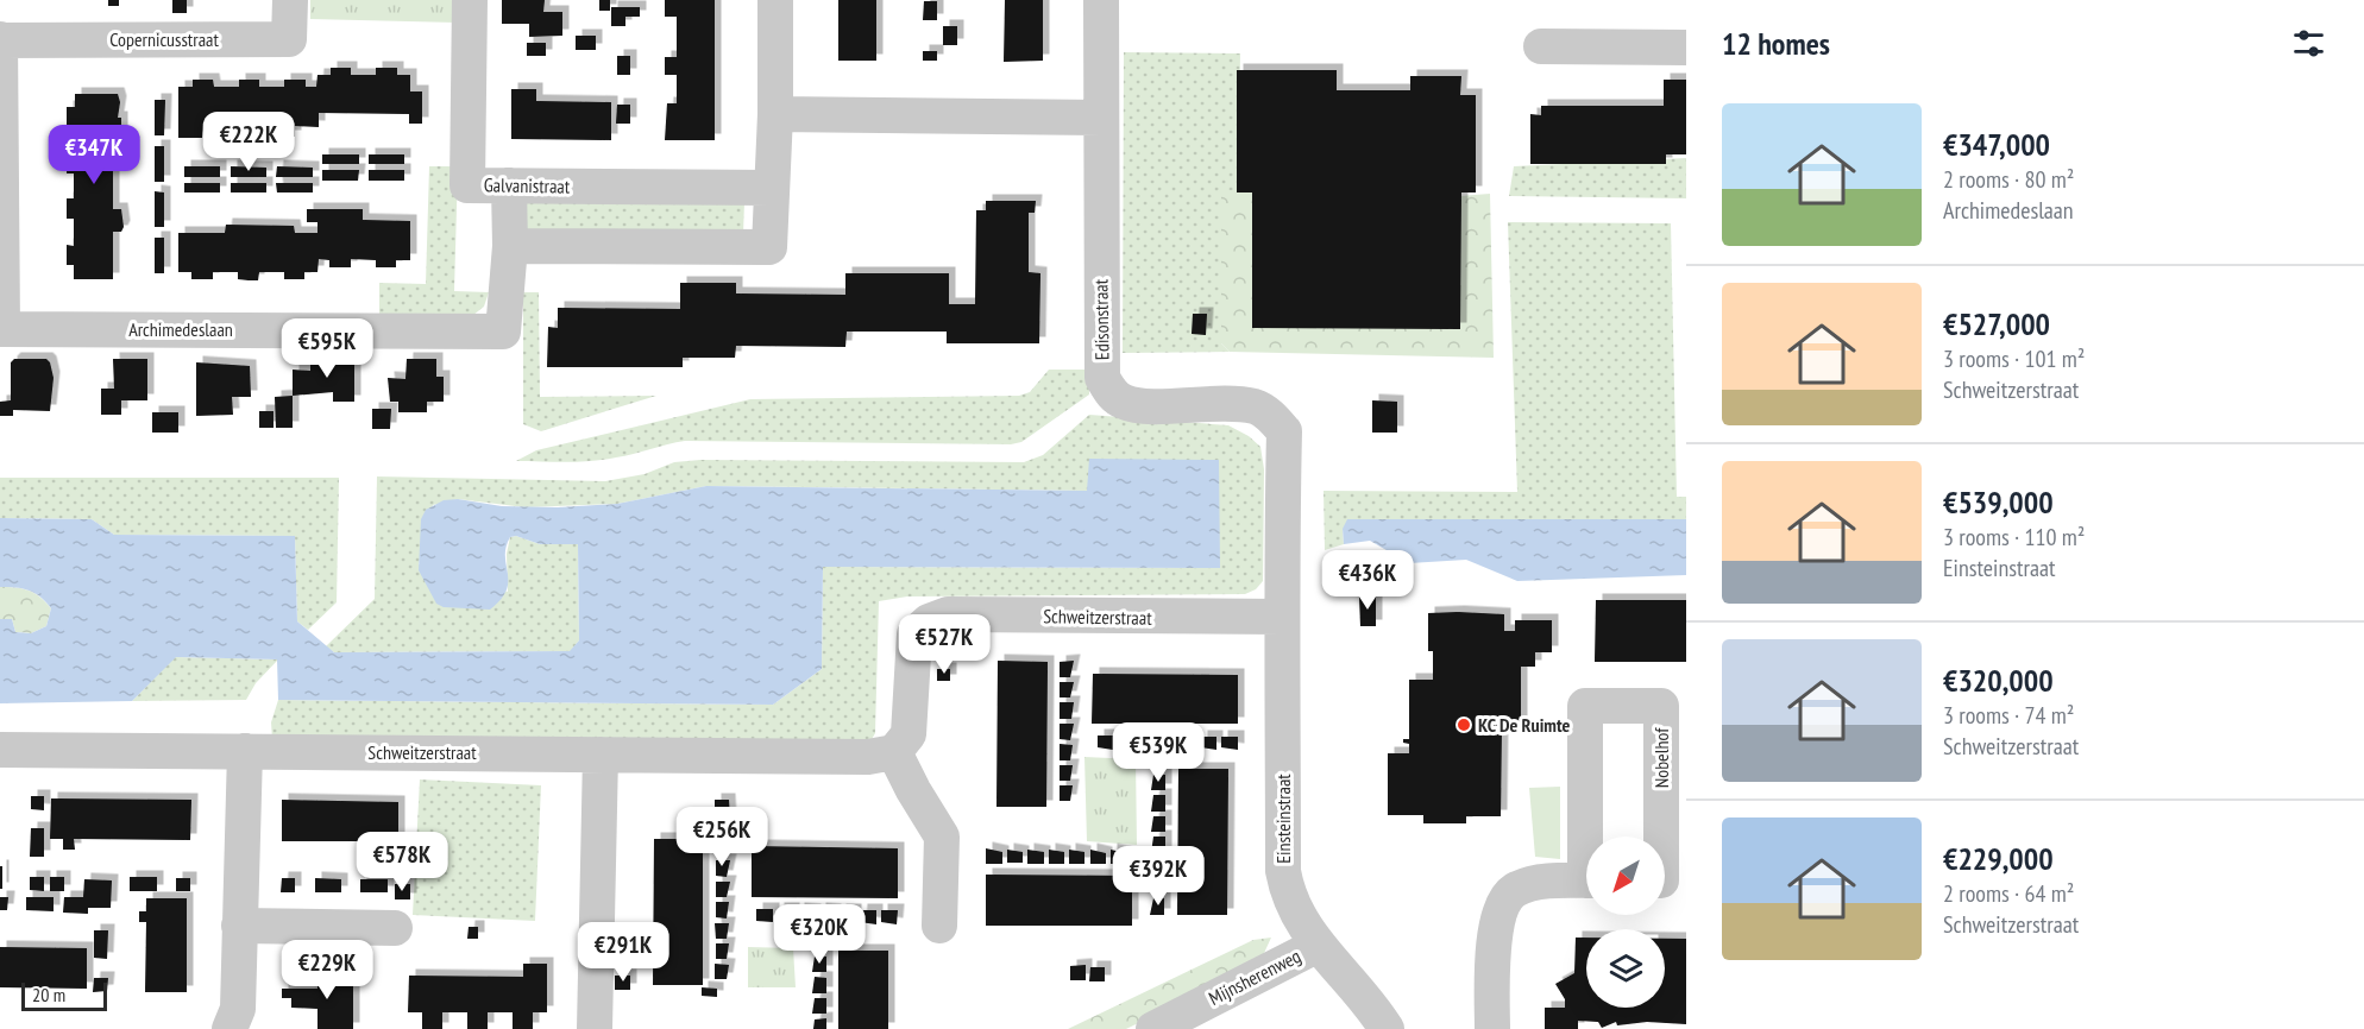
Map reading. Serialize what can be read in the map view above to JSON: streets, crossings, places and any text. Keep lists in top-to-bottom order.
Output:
{
  "streets": {
    "street": [
      "Copernicusstraat",
      "Galvanistraat",
      "Edisonstraat",
      "Archimedeslaan",
      "Schweitzerstraat",
      "Nobelhof",
      "Einsteinstraat",
      "Mijnsherenweg"
    ]
  },
  "crossings": [
    ["Copernicusstraat", "Archimedeslaan"],
    ["Galvanistraat", "Archimedeslaan"],
    ["Edisonstraat", "Schweitzerstraat"],
    ["Edisonstraat", "Einsteinstraat"],
    ["Schweitzerstraat", "Einsteinstraat"],
    ["Einsteinstraat", "Mijnsherenweg"]
  ],
  "places": ["KC De Ruimte"],
  "scale_bar": "20 m",
  "north": "bottom left",
  "page": {
    "heading": "12 homes",
    "list": [
      {
        "name": "€347,000",
        "note": "2 rooms · 80 m² · Archimedeslaan"
      },
      {
        "name": "€527,000",
        "note": "3 rooms · 101 m² · Schweitzerstraat"
      },
      {
        "name": "€539,000",
        "note": "3 rooms · 110 m² · Einsteinstraat"
      },
      {
        "name": "€320,000",
        "note": "3 rooms · 74 m² · Schweitzerstraat"
      },
      {
        "name": "€229,000",
        "note": "2 rooms · 64 m² · Schweitzerstraat"
      }
    ],
    "price": [
      "€222K",
      "€347K",
      "€595K",
      "€436K",
      "€527K",
      "€539K",
      "€256K",
      "€578K",
      "€392K",
      "€320K",
      "€291K",
      "€229K"
    ],
    "scale": "20 m"
  }
}
